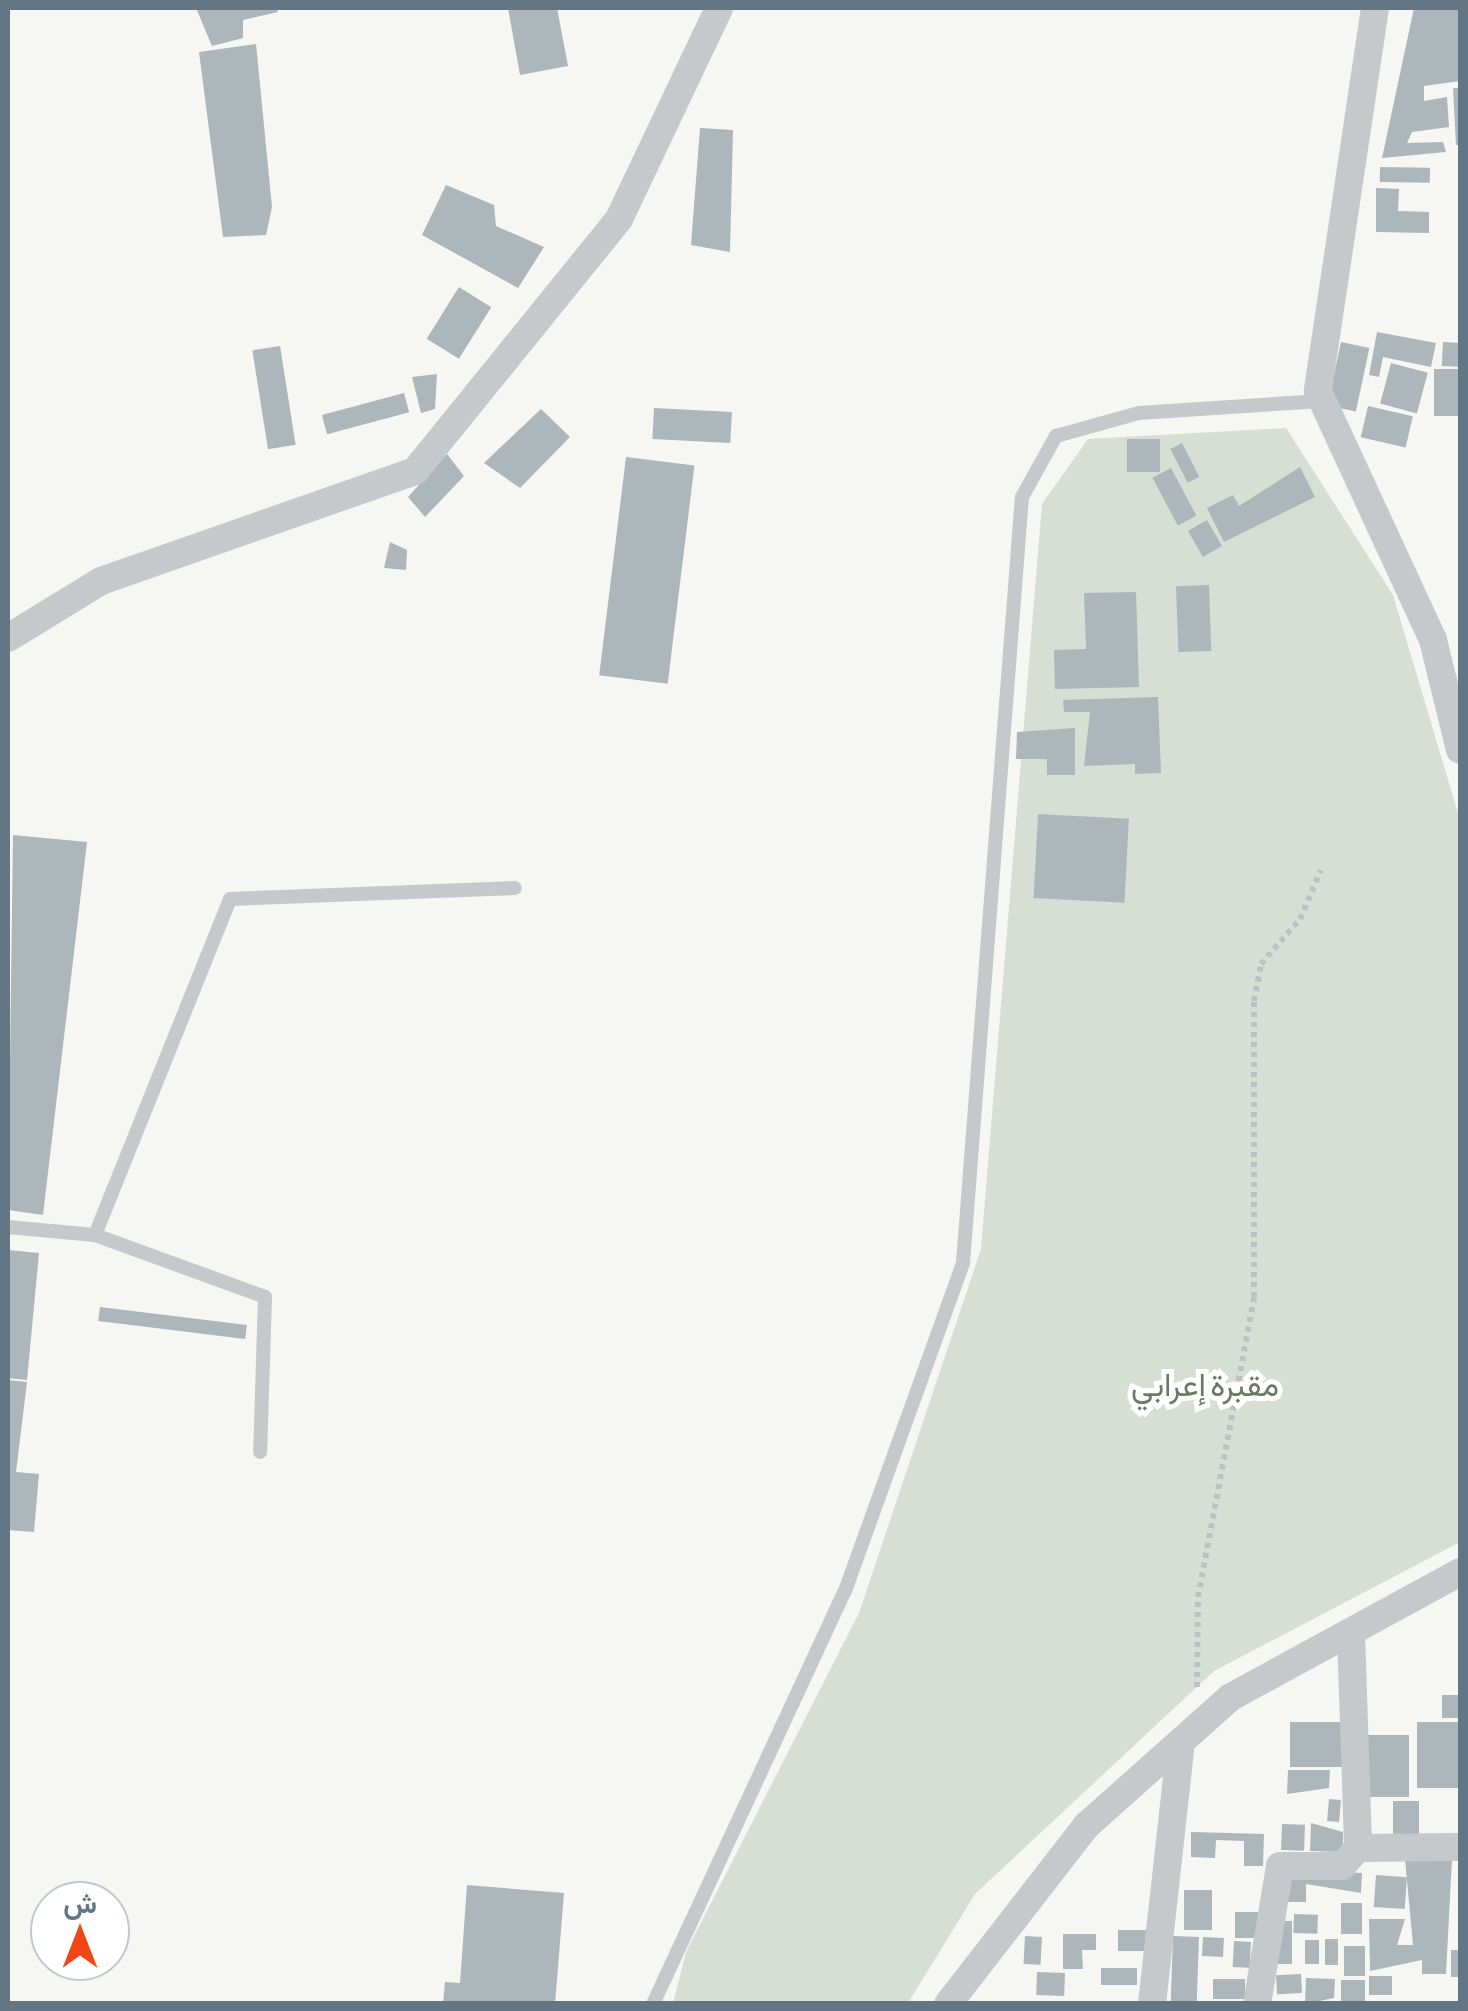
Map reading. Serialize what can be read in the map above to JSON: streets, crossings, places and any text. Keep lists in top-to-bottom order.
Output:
{
  "parks": ["مقبرة إعرابي"],
  "north": "top"
}
